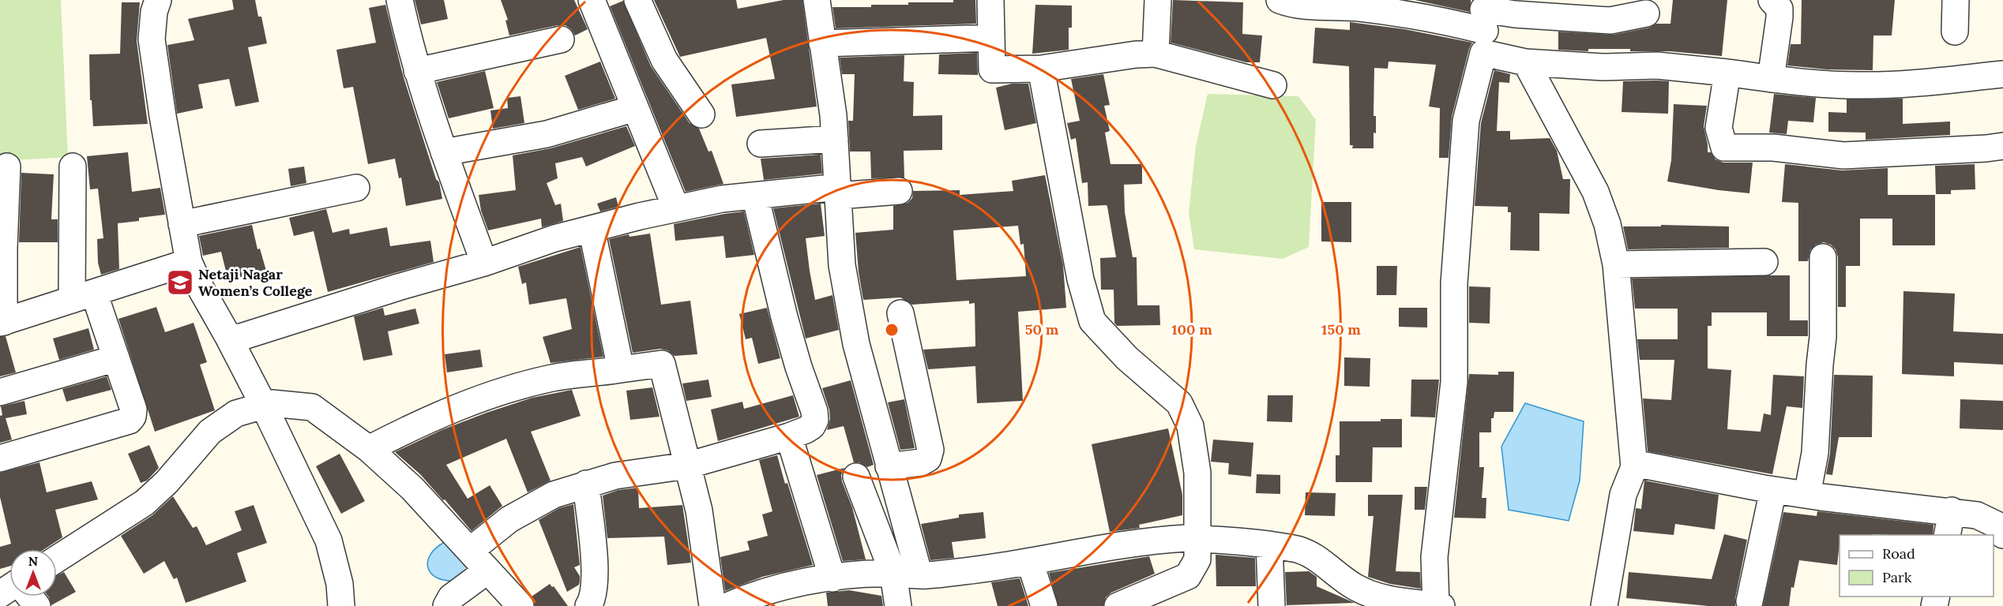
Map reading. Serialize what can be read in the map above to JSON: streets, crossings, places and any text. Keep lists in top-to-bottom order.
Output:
{
  "places": {
    "school or university": ["Netaji Nagar Women’s College"]
  },
  "legend": ["Road", "Park"],
  "north": "top",
  "rings": ["50 m", "100 m", "150 m"]
}
